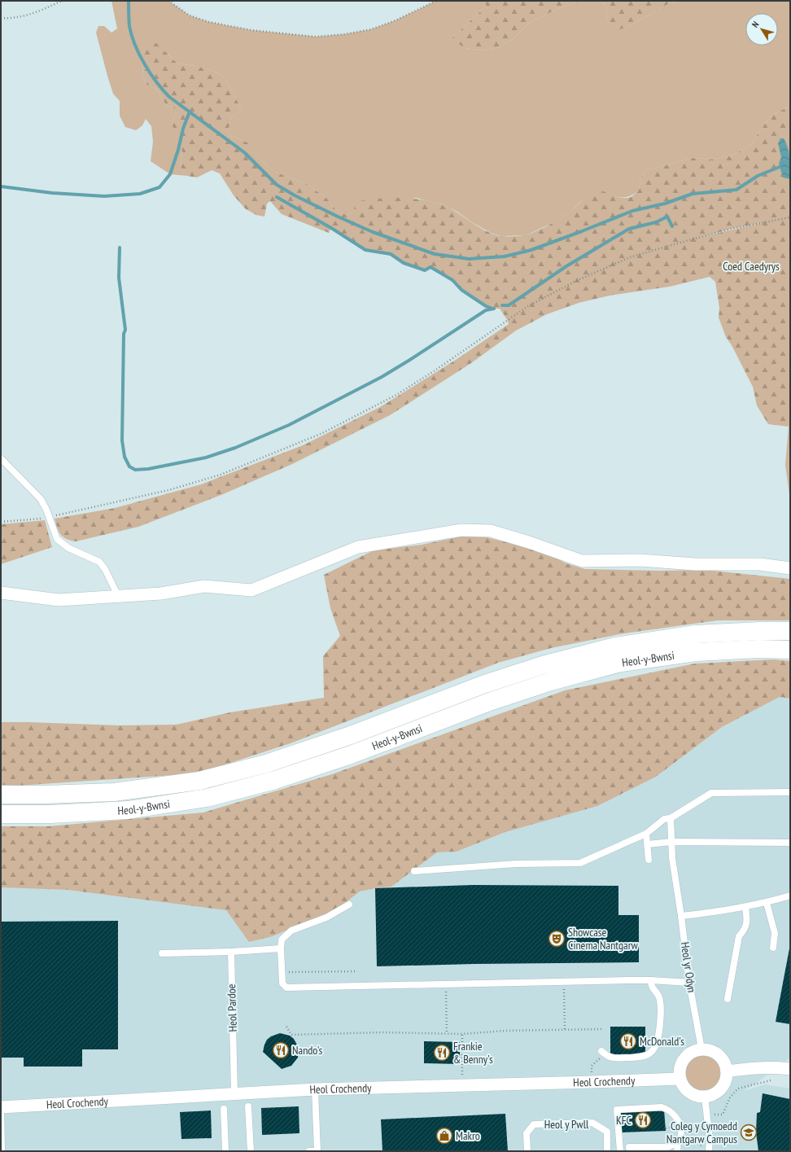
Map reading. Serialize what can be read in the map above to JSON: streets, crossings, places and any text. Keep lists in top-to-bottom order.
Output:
{
  "streets": {
    "highway": ["Heol-y-Bwnsi"],
    "street": ["Heol Crochendy"],
    "lane": ["Heol yr Odyn", "Heol Pardoe", "Heol y Pwll"]
  },
  "crossings": [
    ["Heol yr Odyn", "Heol Crochendy"],
    ["Heol Pardoe", "Heol Crochendy"]
  ],
  "parks": ["Coed Caedyrys"],
  "places": {
    "theatre": ["Showcase Cinema Nantgarw"],
    "restaurant": [
      "McDonald's",
      "Nando's",
      "Frankie & Benny's",
      "KFC"
    ],
    "school or university": ["Coleg y Cymoedd Nantgarw Campus"],
    "shop": ["Makro"]
  },
  "north": "top left"
}
